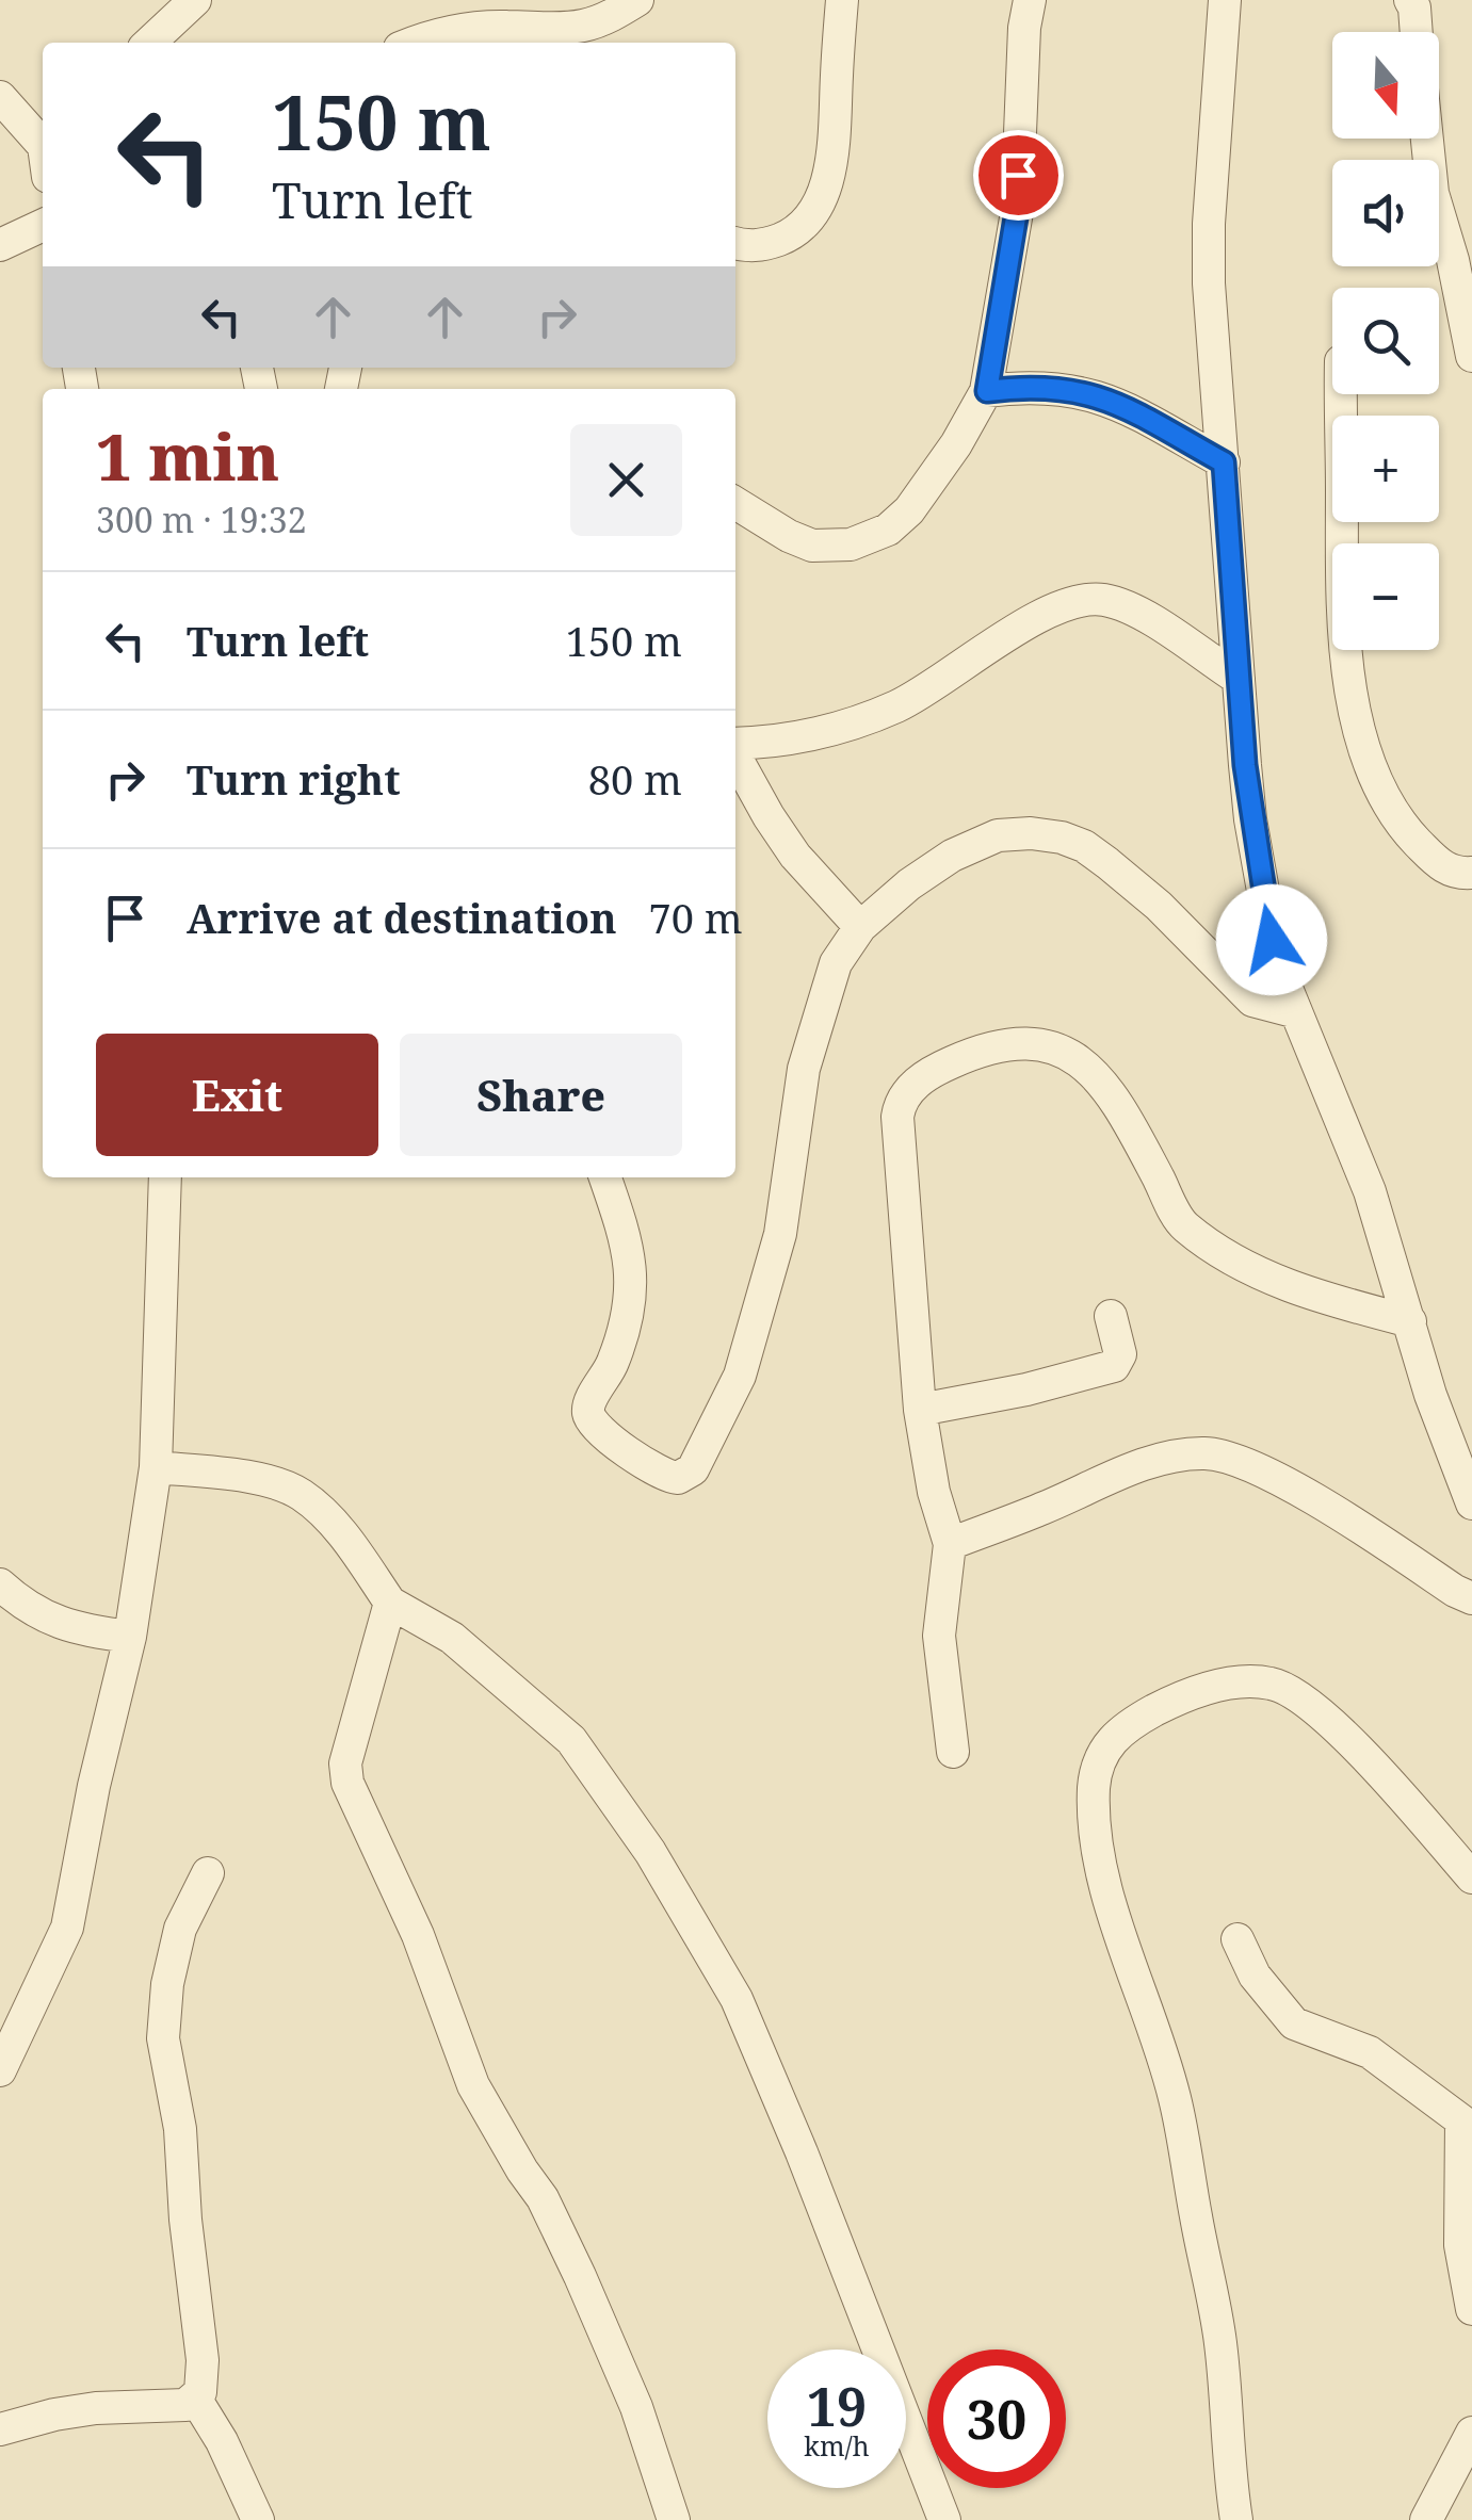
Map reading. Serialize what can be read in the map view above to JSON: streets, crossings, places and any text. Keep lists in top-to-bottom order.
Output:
{
  "north": "bottom",
  "page": {
    "map_buttons": ["+", "−"],
    "turn": ["150 m", "Turn left"],
    "heading": ["1 min", "300 m · 19:32"],
    "list": [
      {
        "name": "Turn left",
        "value": "150 m"
      },
      {
        "name": "Turn right",
        "value": "80 m"
      },
      {
        "name": "Arrive at destination",
        "value": "70 m"
      }
    ],
    "buttons": ["Exit", "Share"],
    "speed": "19 km/h",
    "limit": "30"
  }
}
